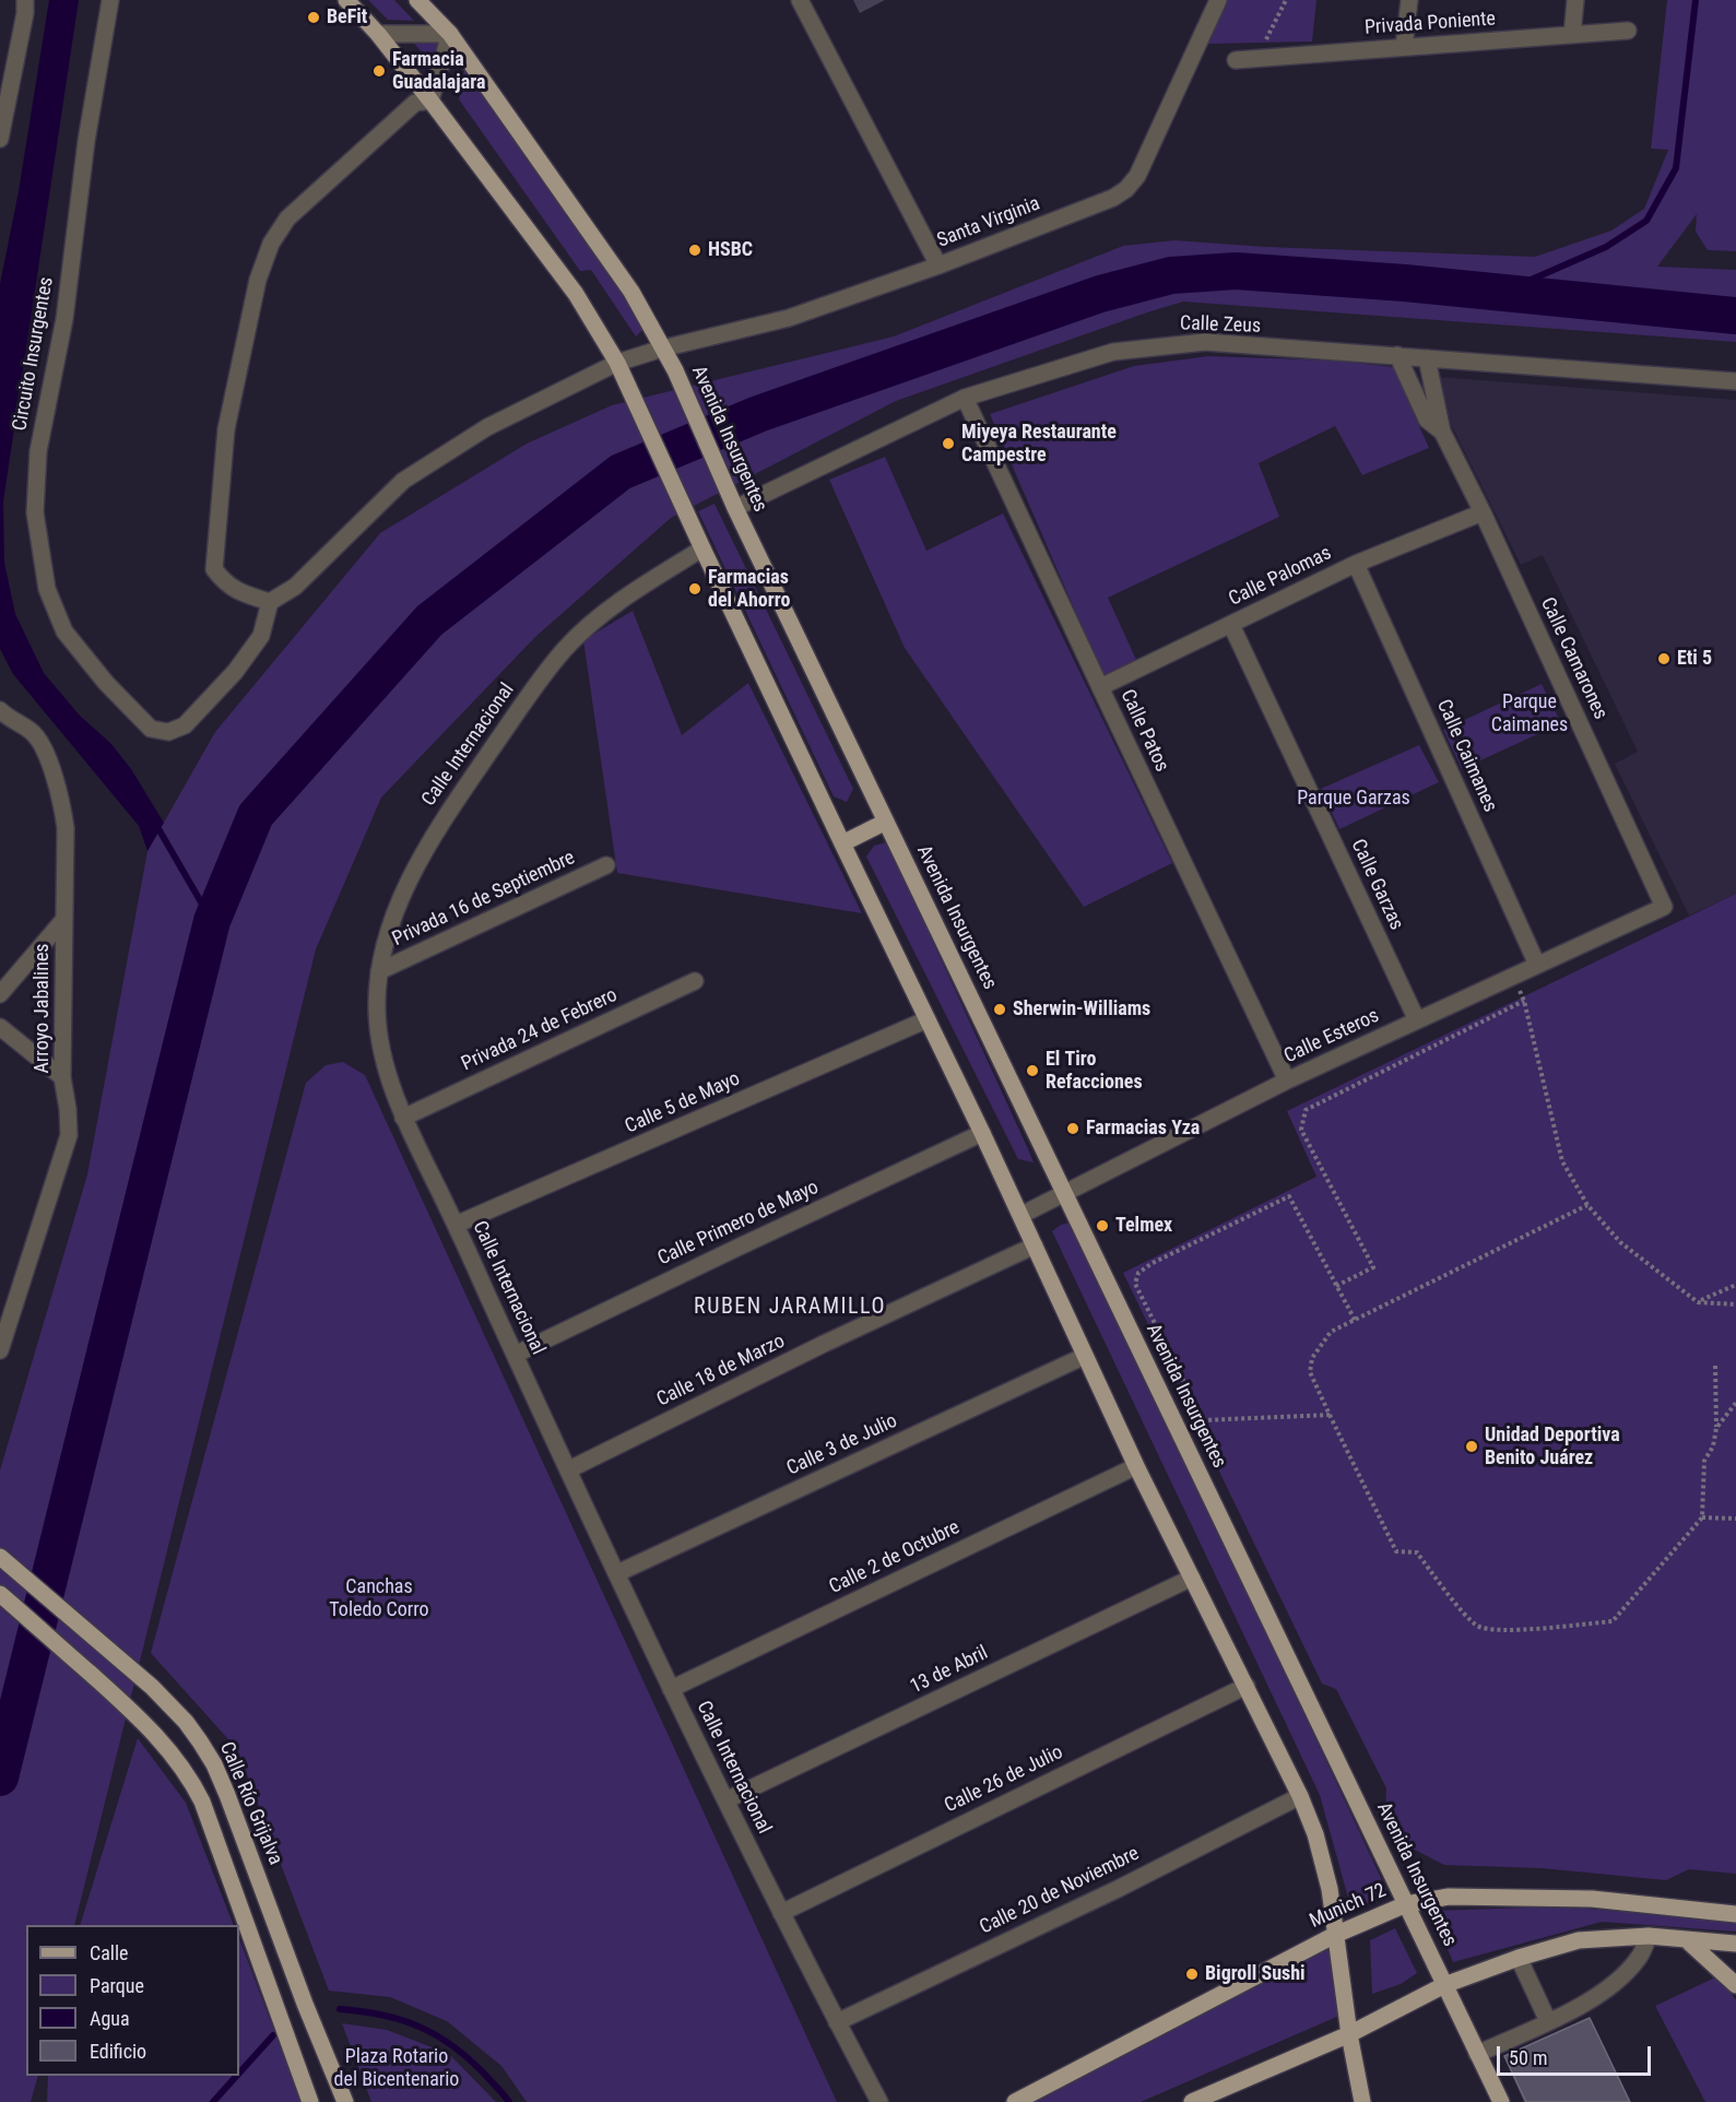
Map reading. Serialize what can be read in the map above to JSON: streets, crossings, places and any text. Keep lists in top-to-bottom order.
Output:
{
  "streets": {
    "main road": ["Avenida Insurgentes", "Calle Río Grijalva", "Munich 72"],
    "street": [
      "Privada Poniente",
      "Santa Virginia",
      "Calle Zeus",
      "Circuito Insurgentes",
      "Calle Palomas",
      "Calle Camarones",
      "Calle Patos",
      "Calle Internacional",
      "Calle Caimanes",
      "Calle Garzas",
      "Privada 16 de Septiembre",
      "Arroyo Jabalines",
      "Privada 24 de Febrero",
      "Calle Esteros",
      "Calle 5 de Mayo",
      "Calle Primero de Mayo",
      "Calle 18 de Marzo",
      "Calle 3 de Julio",
      "Calle 2 de Octubre",
      "13 de Abril",
      "Calle 26 de Julio",
      "Calle 20 de Noviembre"
    ]
  },
  "crossings": [
    ["Santa Virginia", "Avenida Insurgentes"],
    ["Calle Zeus", "Avenida Insurgentes"],
    ["Calle Zeus", "Calle Camarones"],
    ["Calle Zeus", "Calle Patos"],
    ["Avenida Insurgentes", "Calle Esteros"],
    ["Avenida Insurgentes", "Munich 72"],
    ["Calle Palomas", "Calle Camarones"],
    ["Calle Palomas", "Calle Patos"],
    ["Calle Palomas", "Calle Caimanes"],
    ["Calle Palomas", "Calle Garzas"],
    ["Calle Camarones", "Calle Esteros"],
    ["Calle Patos", "Calle Esteros"],
    ["Calle Internacional", "Privada 16 de Septiembre"],
    ["Calle Internacional", "Privada 24 de Febrero"],
    ["Calle Internacional", "Calle 5 de Mayo"],
    ["Calle Internacional", "Calle Primero de Mayo"],
    ["Calle Internacional", "Calle 18 de Marzo"],
    ["Calle Internacional", "Calle 3 de Julio"],
    ["Calle Internacional", "Calle 2 de Octubre"],
    ["Calle Internacional", "13 de Abril"],
    ["Calle Internacional", "Calle 26 de Julio"],
    ["Calle Internacional", "Calle 20 de Noviembre"],
    ["Calle Caimanes", "Calle Esteros"],
    ["Calle Garzas", "Calle Esteros"]
  ],
  "districts": ["RUBEN JARAMILLO"],
  "parks": [
    "Parque Caimanes",
    "Parque Garzas",
    "Canchas Toledo Corro",
    "Plaza Rotario del Bicentenario"
  ],
  "places": [
    "BeFit",
    "Farmacia Guadalajara",
    "HSBC",
    "Miyeya Restaurante Campestre",
    "Farmacias del Ahorro",
    "Eti 5",
    "Sherwin-Williams",
    "El Tiro Refacciones",
    "Farmacias Yza",
    "Telmex",
    "Unidad Deportiva Benito Juárez",
    "Bigroll Sushi"
  ],
  "legend": [
    "Calle",
    "Parque",
    "Agua",
    "Edificio"
  ],
  "scale_bar": "50 m"
}
